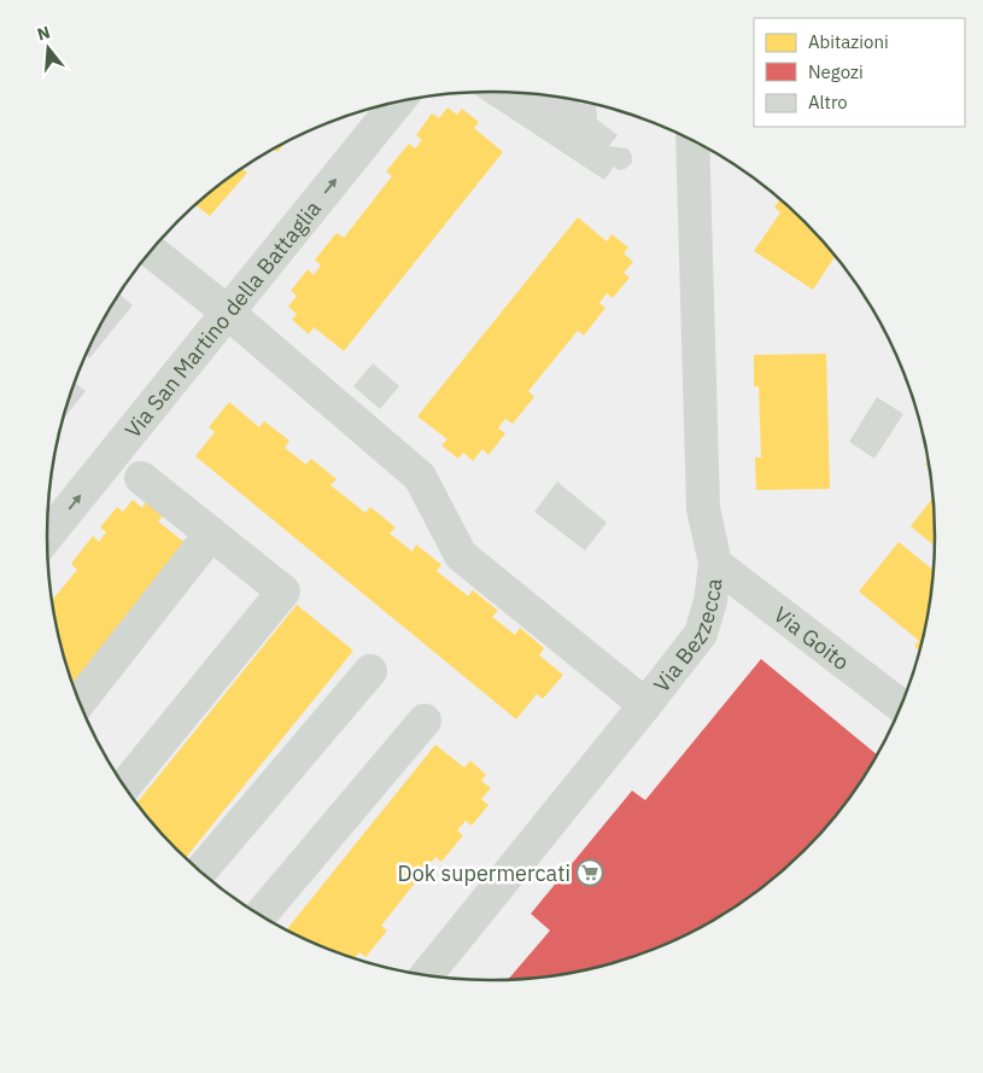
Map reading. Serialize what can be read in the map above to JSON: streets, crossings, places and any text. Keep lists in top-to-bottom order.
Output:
{
  "streets": {
    "street": ["Via San Martino della Battaglia", "Via Bezzecca", "Via Goito"]
  },
  "crossings": [
    ["Via Bezzecca", "Via Goito"]
  ],
  "one_way": ["Via San Martino della Battaglia"],
  "places": {
    "supermarket": ["Dok supermercati"]
  },
  "legend": ["Abitazioni", "Negozi", "Altro"],
  "north": "top"
}
